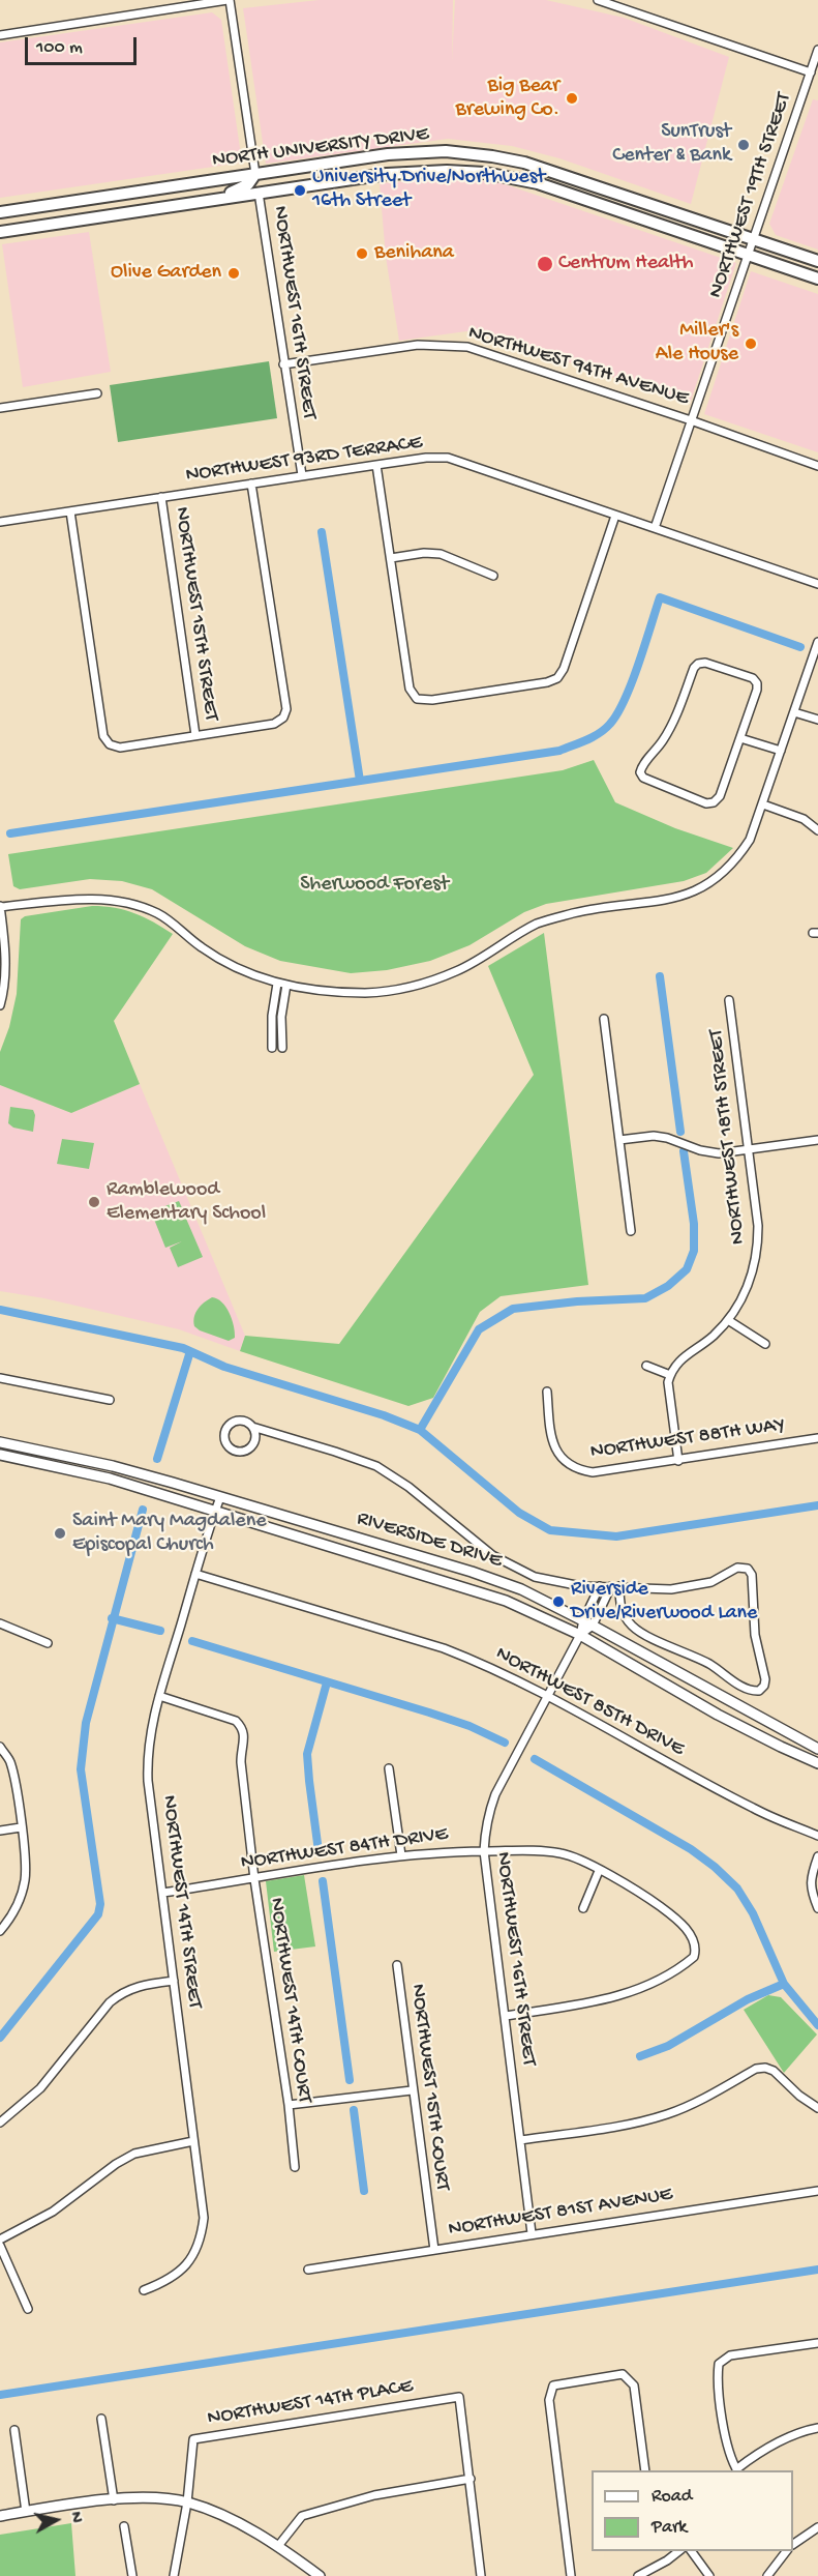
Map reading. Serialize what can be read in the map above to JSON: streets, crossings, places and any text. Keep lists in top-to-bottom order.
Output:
{
  "streets": {
    "main road": ["NORTH UNIVERSITY DRIVE"],
    "street": [
      "NORTHWEST 19TH STREET",
      "NORTHWEST 16TH STREET",
      "NORTHWEST 94TH AVENUE",
      "NORTHWEST 93RD TERRACE",
      "NORTHWEST 15TH STREET",
      "NORTHWEST 18TH STREET",
      "NORTHWEST 88TH WAY",
      "RIVERSIDE DRIVE",
      "NORTHWEST 85TH DRIVE",
      "NORTHWEST 84TH DRIVE",
      "NORTHWEST 14TH STREET",
      "NORTHWEST 14TH COURT",
      "NORTHWEST 15TH COURT",
      "NORTHWEST 81ST AVENUE",
      "NORTHWEST 14TH PLACE"
    ]
  },
  "crossings": [
    ["NORTH UNIVERSITY DRIVE", "NORTHWEST 19TH STREET"],
    ["NORTH UNIVERSITY DRIVE", "NORTHWEST 16TH STREET"],
    ["NORTHWEST 19TH STREET", "NORTHWEST 94TH AVENUE"],
    ["NORTHWEST 19TH STREET", "NORTHWEST 93RD TERRACE"],
    ["NORTHWEST 16TH STREET", "NORTHWEST 94TH AVENUE"],
    ["NORTHWEST 16TH STREET", "NORTHWEST 93RD TERRACE"],
    ["NORTHWEST 16TH STREET", "RIVERSIDE DRIVE"],
    ["NORTHWEST 16TH STREET", "NORTHWEST 85TH DRIVE"],
    ["NORTHWEST 16TH STREET", "NORTHWEST 84TH DRIVE"],
    ["NORTHWEST 16TH STREET", "NORTHWEST 81ST AVENUE"],
    ["NORTHWEST 93RD TERRACE", "NORTHWEST 15TH STREET"],
    ["RIVERSIDE DRIVE", "NORTHWEST 14TH STREET"],
    ["NORTHWEST 85TH DRIVE", "NORTHWEST 14TH STREET"],
    ["NORTHWEST 84TH DRIVE", "NORTHWEST 14TH STREET"],
    ["NORTHWEST 84TH DRIVE", "NORTHWEST 14TH COURT"],
    ["NORTHWEST 14TH STREET", "NORTHWEST 14TH COURT"],
    ["NORTHWEST 15TH COURT", "NORTHWEST 81ST AVENUE"]
  ],
  "parks": ["Sherwood Forest"],
  "places": [
    "Big Bear Brewing Co.",
    "SunTrust Center & Bank",
    "University Drive/Northwest 16th Street",
    "Benihana",
    "Centrum Health",
    "Olive Garden",
    "Miller's Ale House",
    "Ramblewood Elementary School",
    "Saint Mary Magdalene Episcopal Church",
    "Riverside Drive/Riverwood Lane"
  ],
  "legend": ["Road", "Park"],
  "scale_bar": "100 m",
  "north": "right"
}
